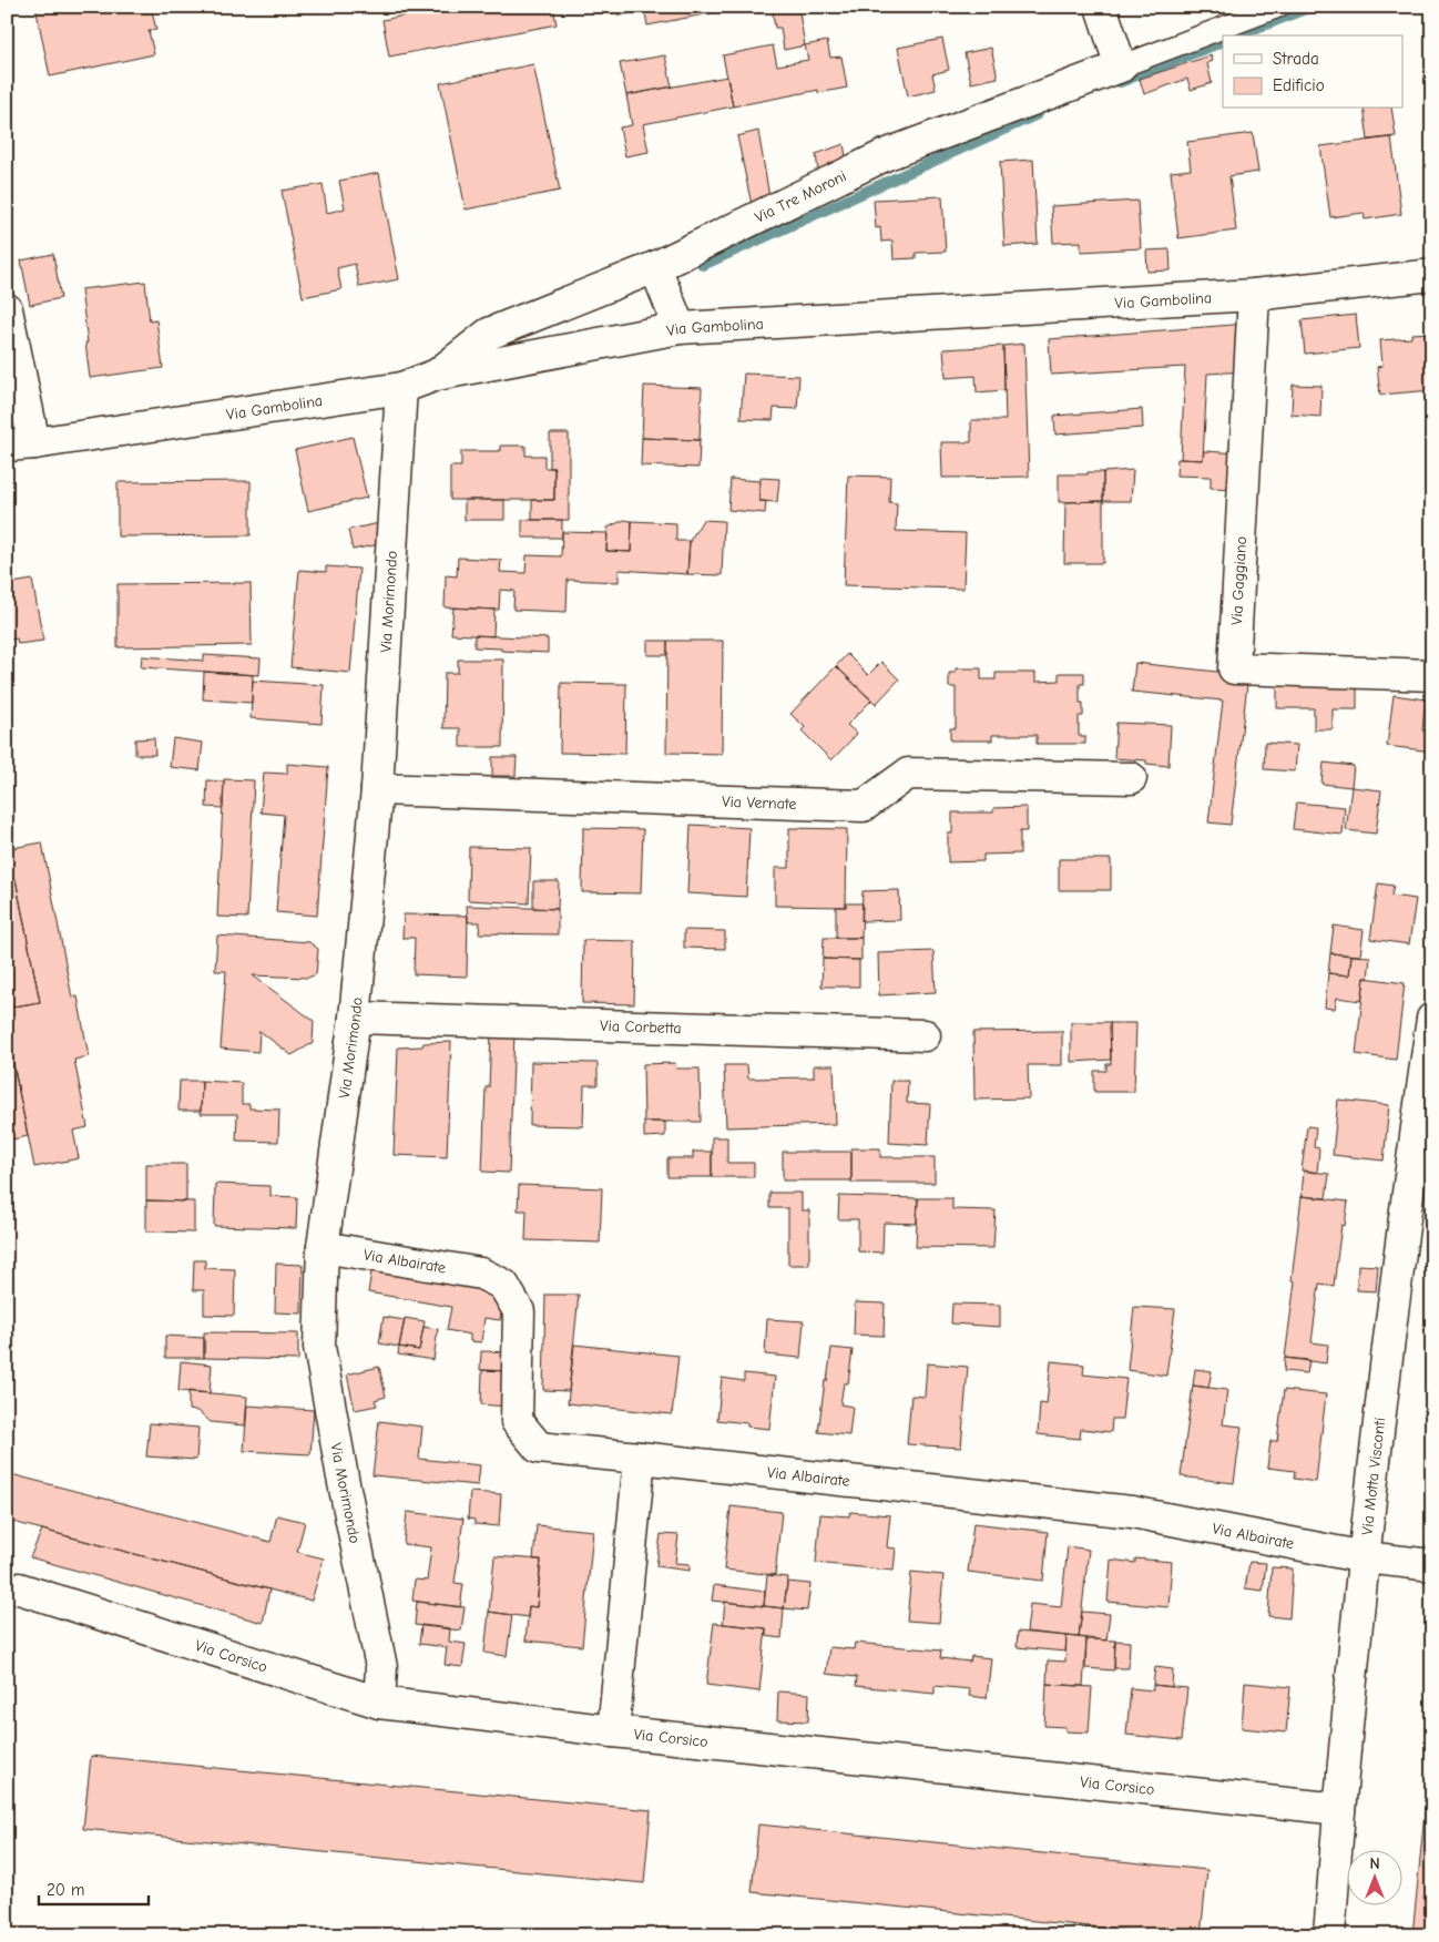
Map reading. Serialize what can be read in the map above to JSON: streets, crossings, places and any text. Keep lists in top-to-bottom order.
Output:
{
  "streets": {
    "street": [
      "Via Tre Moroni",
      "Via Gambolina",
      "Via Gaggiano",
      "Via Morimondo",
      "Via Vernate",
      "Via Corbetta",
      "Via Albairate",
      "Via Motta Visconti",
      "Via Corsico"
    ]
  },
  "crossings": [
    ["Via Tre Moroni", "Via Gambolina"],
    ["Via Gambolina", "Via Gaggiano"],
    ["Via Gambolina", "Via Morimondo"],
    ["Via Morimondo", "Via Vernate"],
    ["Via Morimondo", "Via Corbetta"],
    ["Via Morimondo", "Via Albairate"],
    ["Via Morimondo", "Via Corsico"],
    ["Via Albairate", "Via Motta Visconti"],
    ["Via Motta Visconti", "Via Corsico"]
  ],
  "legend": ["Strada", "Edificio"],
  "scale_bar": "20 m",
  "north": "top"
}
